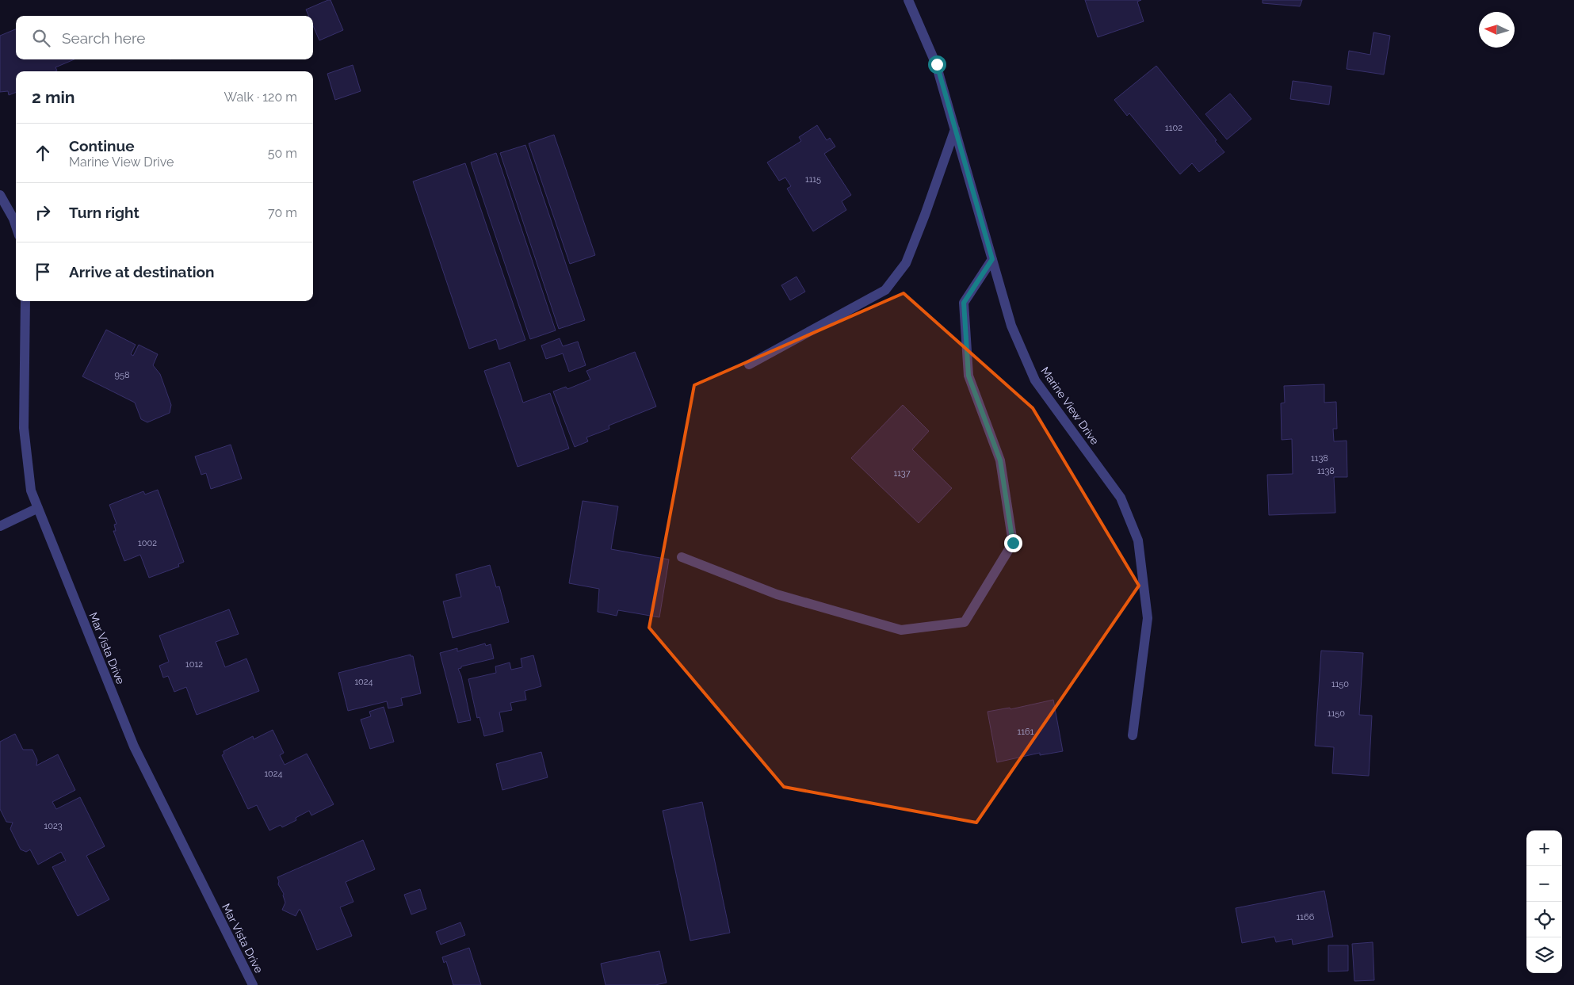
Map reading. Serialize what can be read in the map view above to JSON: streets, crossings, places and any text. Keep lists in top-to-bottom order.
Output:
{
  "streets": {
    "street": ["Marine View Drive", "Mar Vista Drive"]
  },
  "house_numbers": [
    "1102",
    "1115",
    "958",
    "1138",
    "1138",
    "1137",
    "1002",
    "1012",
    "1024",
    "1150",
    "1150",
    "1161",
    "1024",
    "1023",
    "1166"
  ],
  "north": "left",
  "page": {
    "search": "Search here",
    "heading": ["2 min", "Walk · 120 m"],
    "list": [
      ["Continue", "Marine View Drive", "50 m"],
      ["Turn right", "70 m"],
      "Arrive at destination"
    ],
    "map_buttons": ["+", "−"]
  }
}
